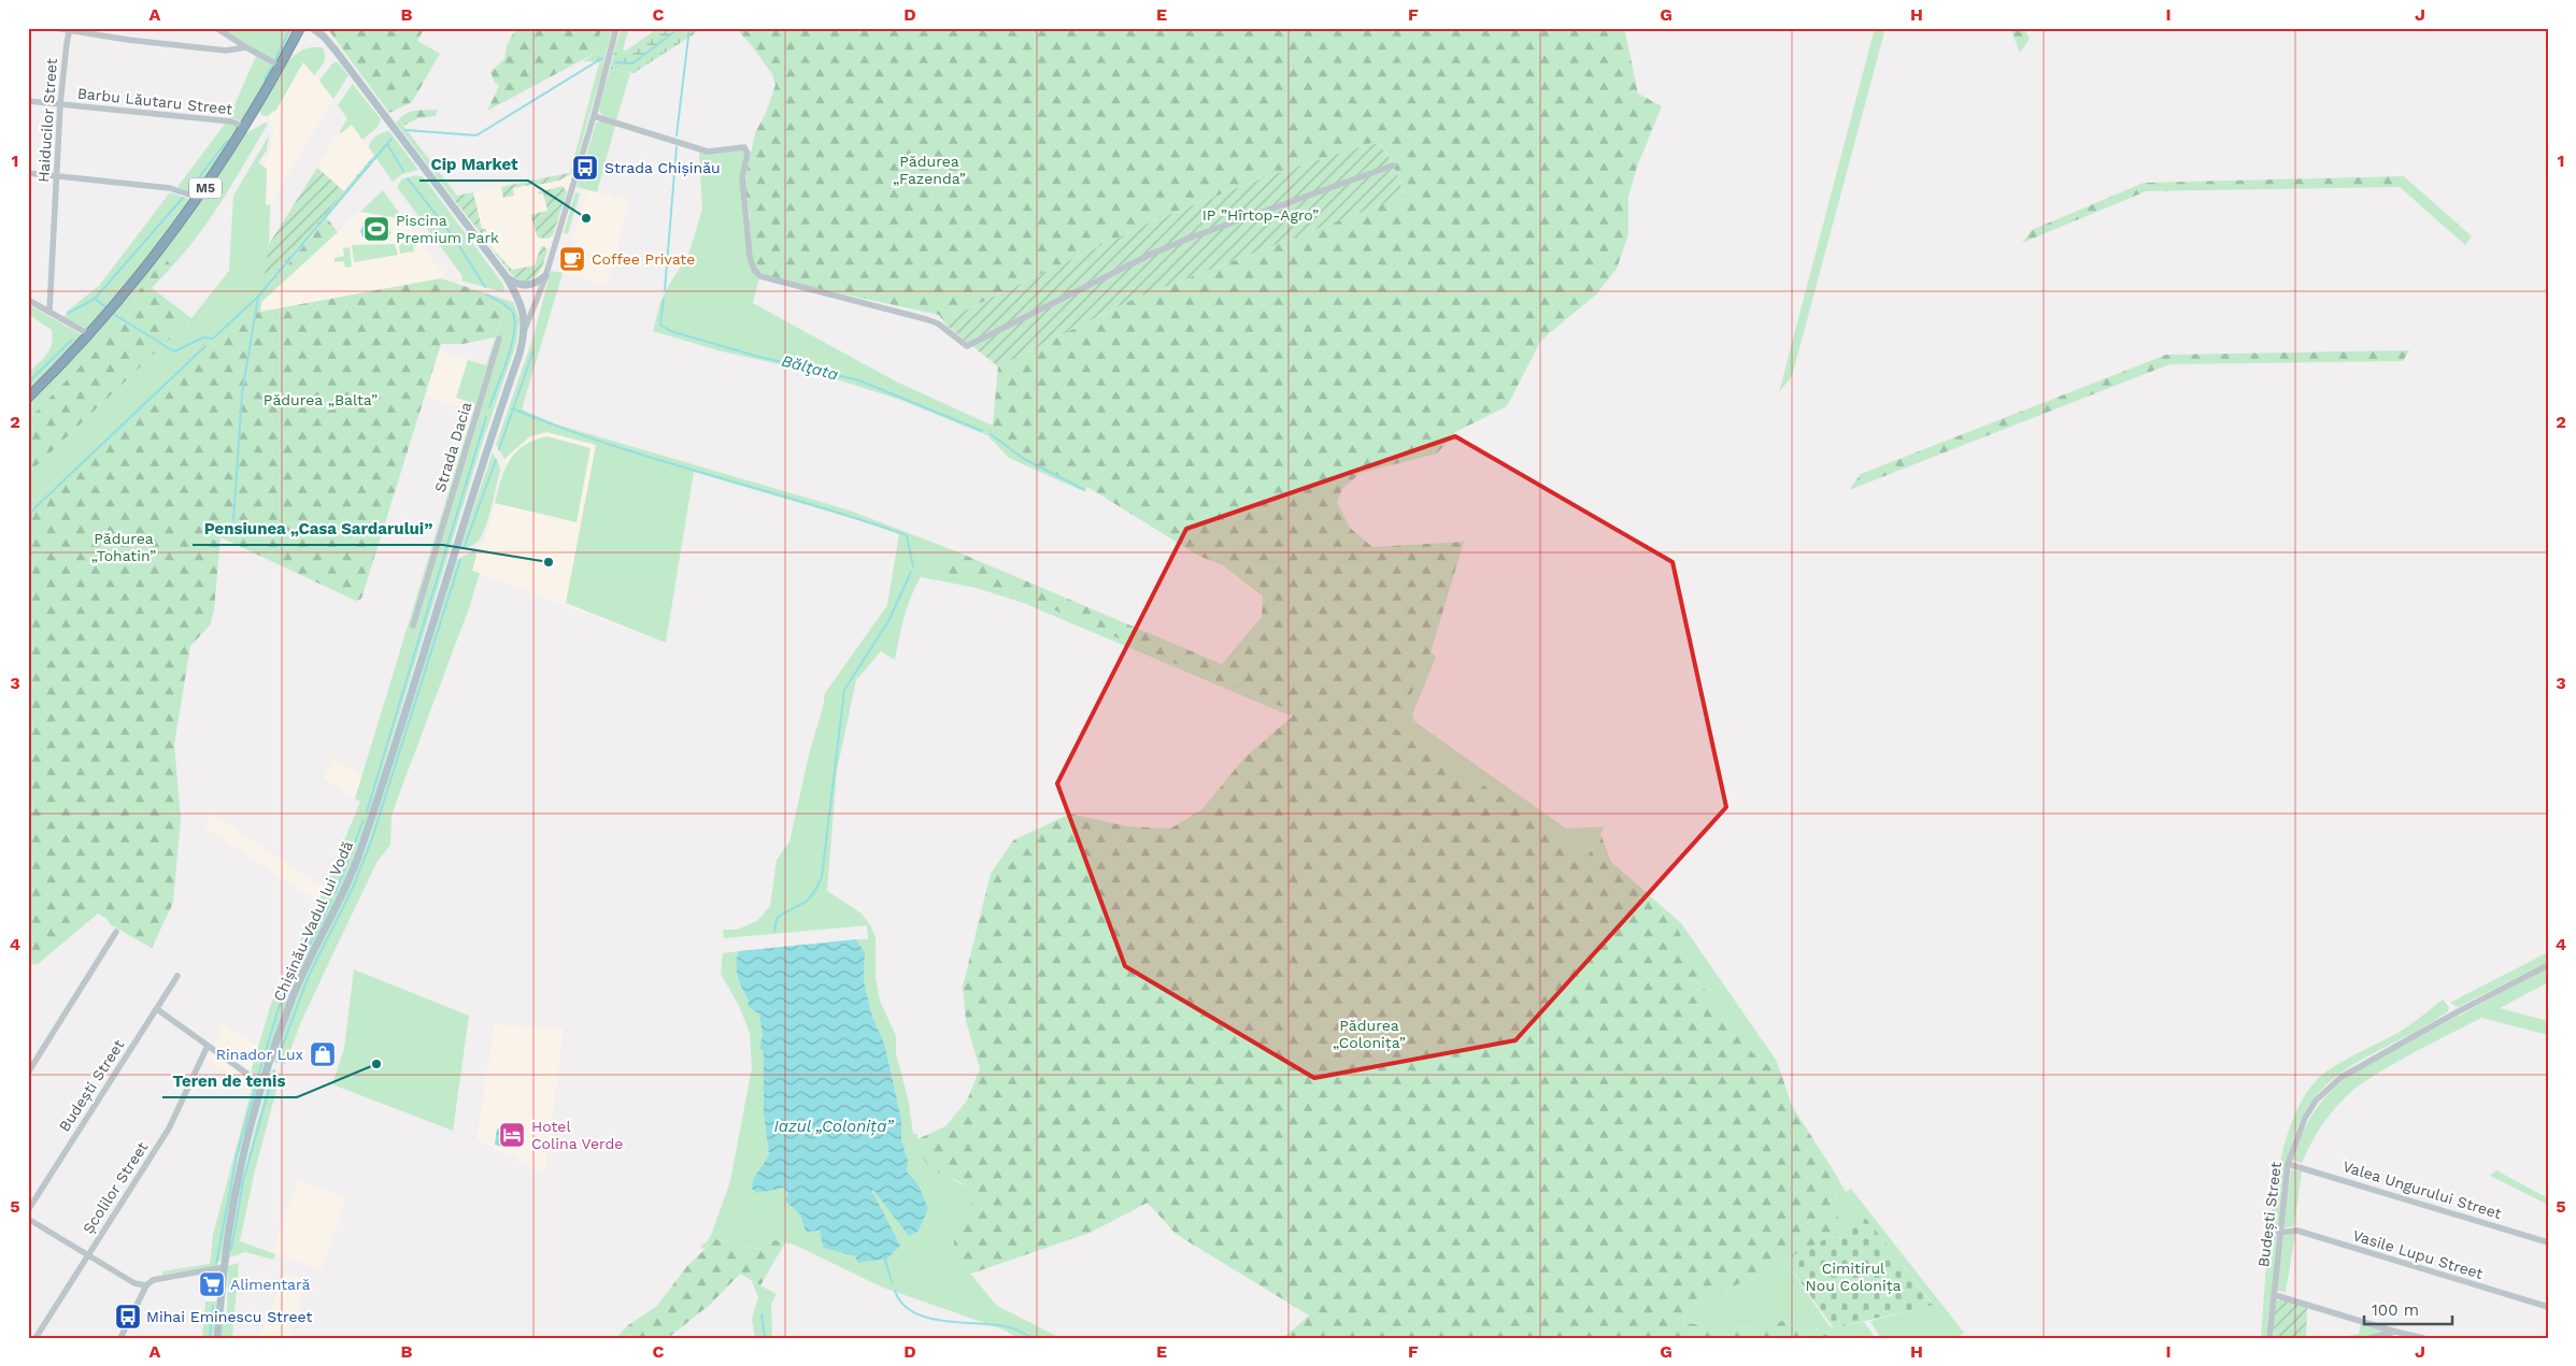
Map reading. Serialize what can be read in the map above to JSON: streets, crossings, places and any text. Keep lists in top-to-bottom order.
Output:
{
  "streets": {
    "highway": ["M5"],
    "main road": ["Chișinău-Vadul lui Vodă"],
    "street": [
      "Barbu Lăutaru Street",
      "Haiducilor Street",
      "Strada Dacia",
      "Budești Street",
      "Școlilor Street",
      "Valea Ungurului Street",
      "Vasile Lupu Street"
    ]
  },
  "crossings": [
    ["Barbu Lăutaru Street", "Haiducilor Street"],
    ["Barbu Lăutaru Street", "M5"],
    ["Budești Street", "Valea Ungurului Street"],
    ["Budești Street", "Vasile Lupu Street"]
  ],
  "water": ["Bălţata", "Iazul „Colonița”"],
  "parks": [
    "Pădurea „Fazenda”",
    "IP ”Hîrtop-Agro”",
    "Pădurea „Balta”",
    "Pădurea „Tohatin”",
    "Pădurea „Colonița”",
    "Cimitirul Nou Colonița"
  ],
  "places": {
    "bus stop": ["Strada Chișinău", "Mihai Eminescu Street"],
    "other": ["Cip Market", "Pensiunea „Casa Sardarului”", "Teren de tenis"],
    "sports": ["Piscina Premium Park"],
    "cafe": ["Coffee Private"],
    "shop": ["Rinador Lux"],
    "hotel": ["Hotel Colina Verde"],
    "supermarket": ["Alimentară"]
  },
  "scale_bar": "100 m",
  "grid": {
    "columns": [
      "A",
      "B",
      "C",
      "D",
      "E",
      "F",
      "G",
      "H",
      "I",
      "J"
    ],
    "rows": [
      "1",
      "2",
      "3",
      "4",
      "5"
    ]
  }
}
